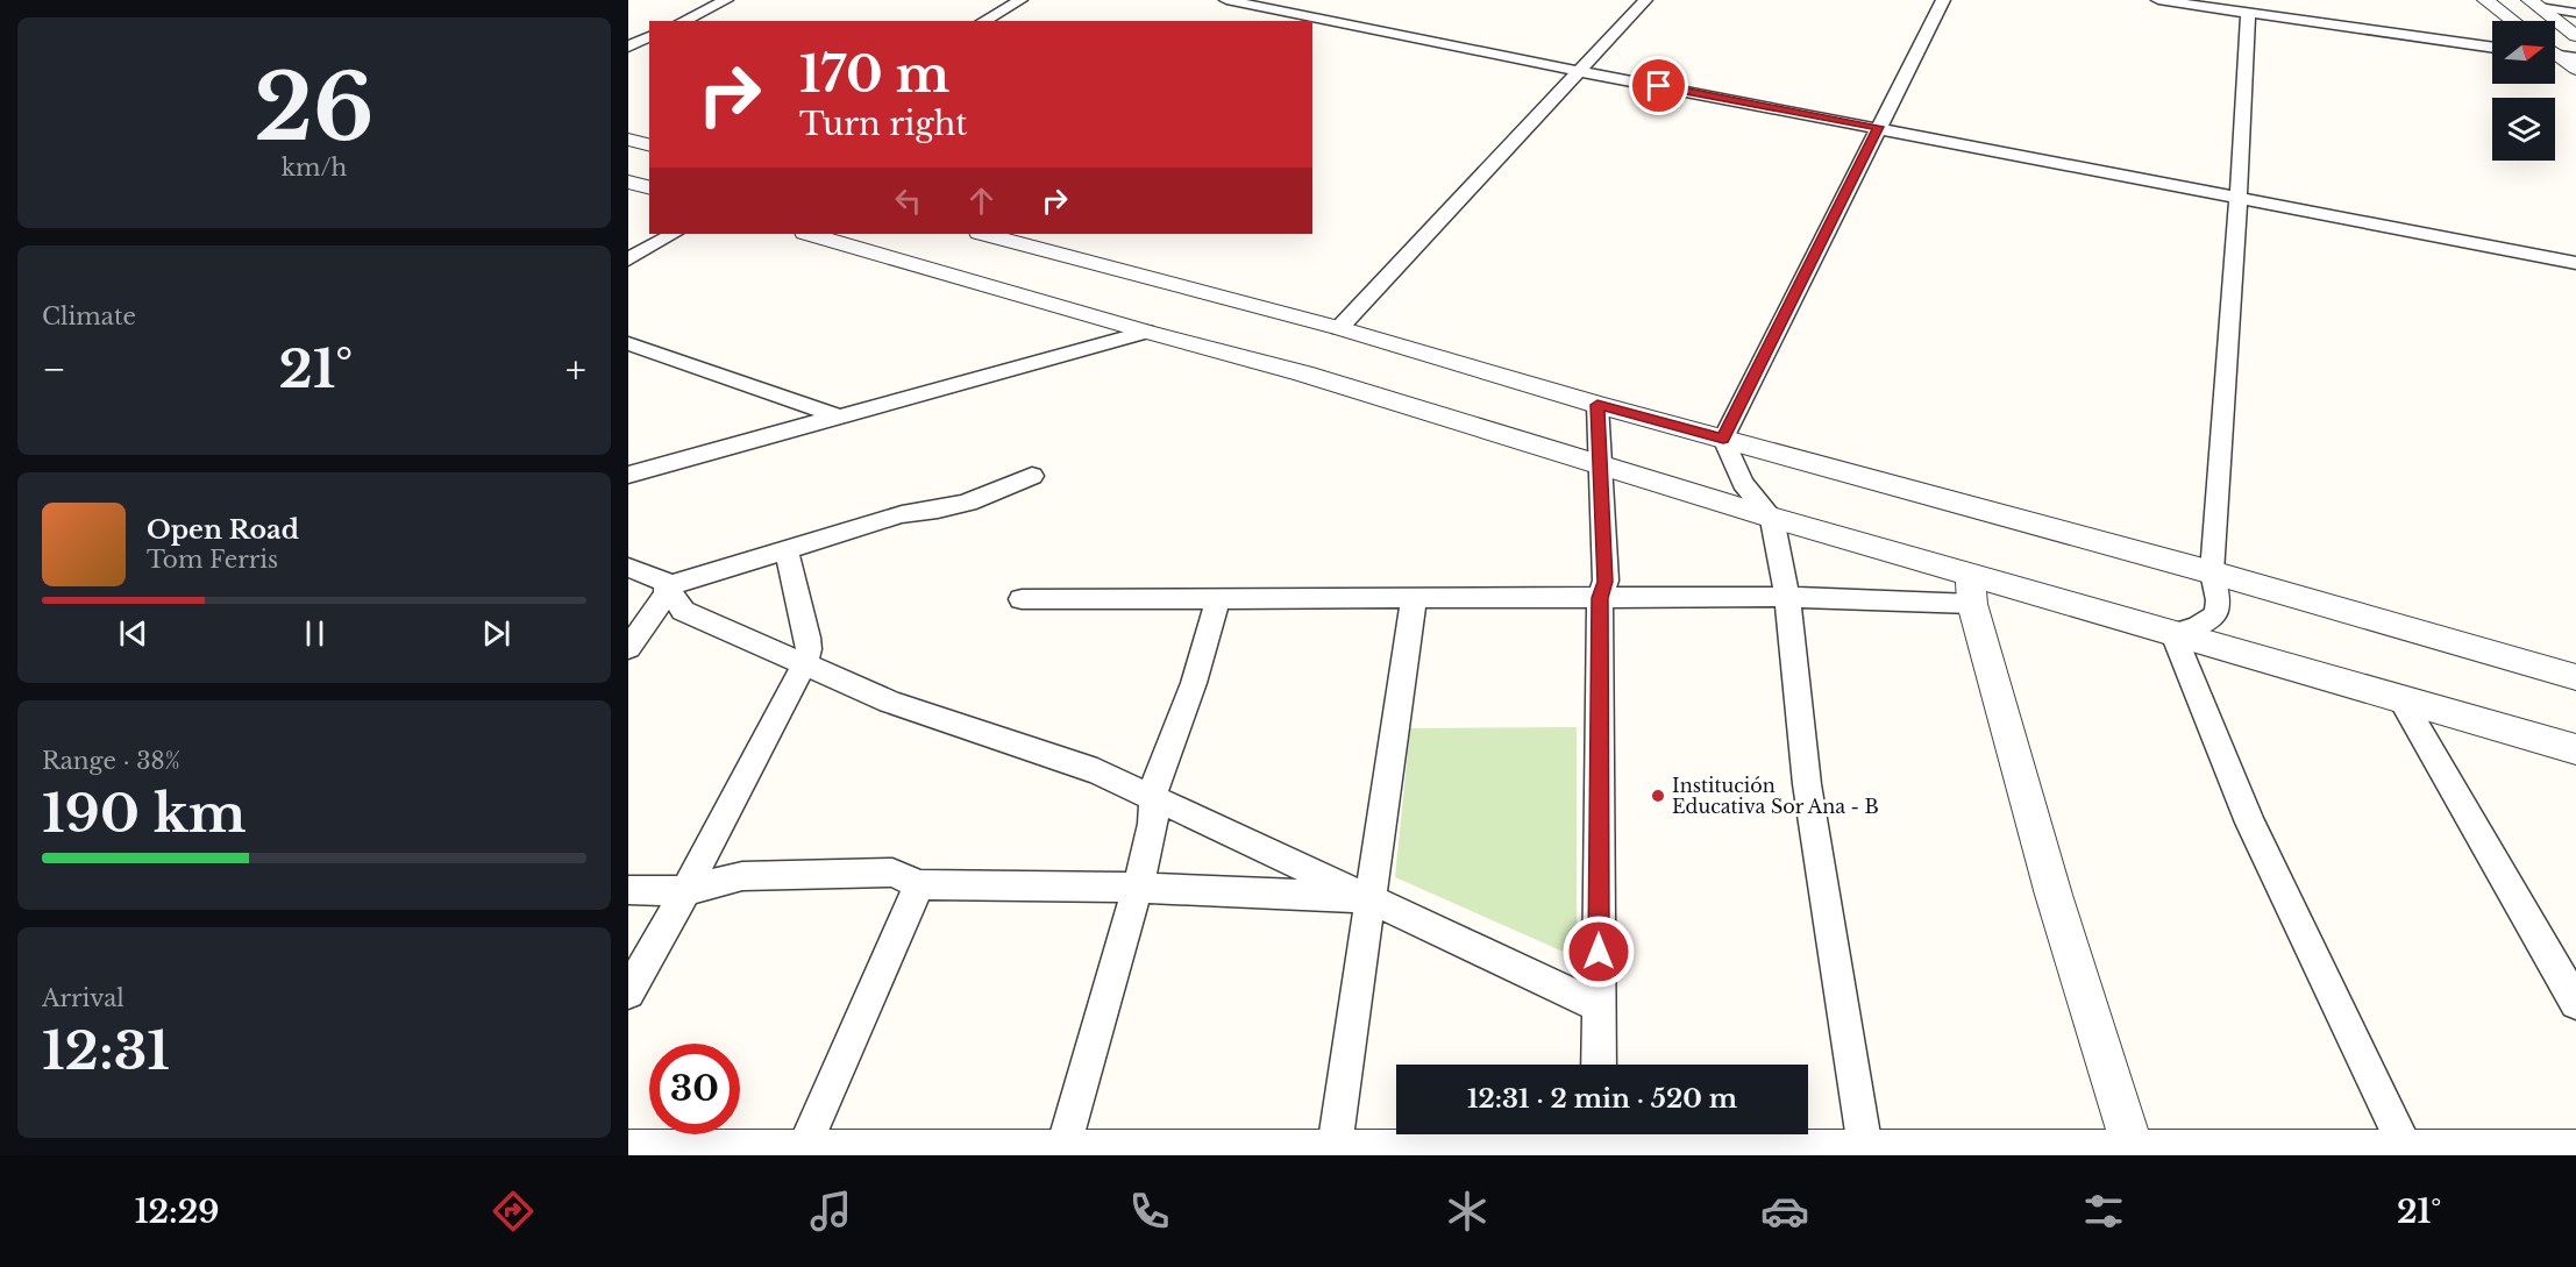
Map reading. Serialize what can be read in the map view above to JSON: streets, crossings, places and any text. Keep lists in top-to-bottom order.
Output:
{
  "places": ["Institución Educativa Sor Ana - B"],
  "north": "right",
  "page": {
    "tile": [
      ["26", "km/h"],
      "Climate",
      ["Range · 38%", "190 km"],
      ["Arrival", "12:31"]
    ],
    "turn": ["170 m", "Turn right"],
    "heat": ["−", "21°", "+"],
    "song": ["Open Road", "Tom Ferris"],
    "limit": "30",
    "trip": "12:31 · 2 min · 520 m",
    "tabs": ["12:29", "21°"]
  }
}
